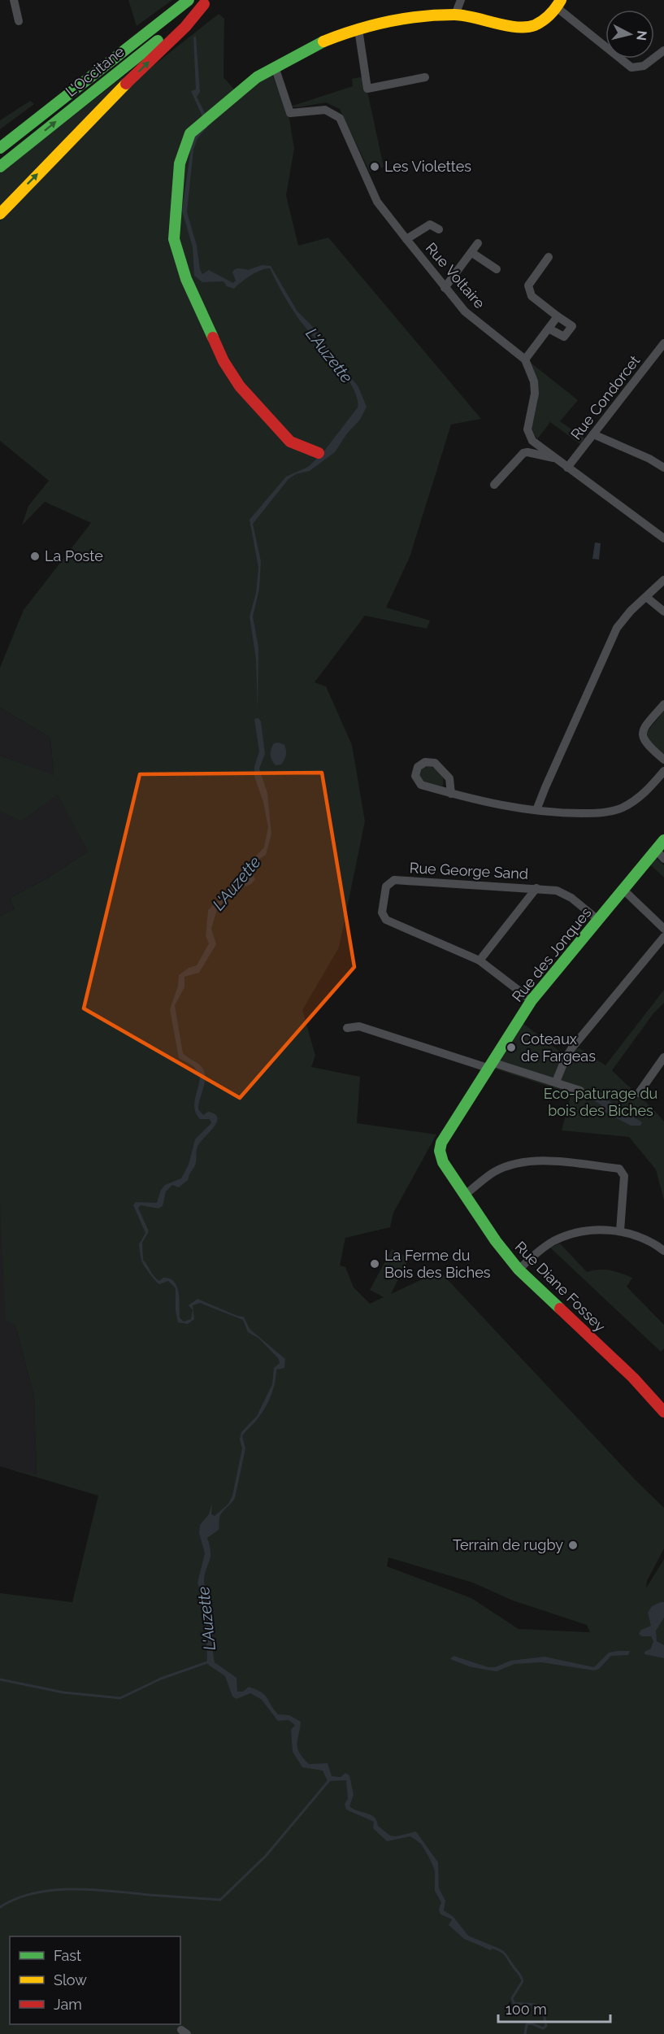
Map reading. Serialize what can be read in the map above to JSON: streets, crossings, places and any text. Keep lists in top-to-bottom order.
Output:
{
  "streets": {
    "main road": ["L'Occitane", "Rue des Jonques", "Rue Diane Fossey"],
    "street": ["Rue Voltaire", "Rue Condorcet", "Rue George Sand"]
  },
  "crossings": [
    ["Rue Voltaire", "Rue Condorcet"],
    ["Rue George Sand", "Rue des Jonques"],
    ["Rue des Jonques", "Rue Diane Fossey"]
  ],
  "water": ["L'Auzette"],
  "parks": ["Eco-paturage du bois des Biches"],
  "places": [
    "Les Violettes",
    "La Poste",
    "Coteaux de Fargeas",
    "La Ferme du Bois des Biches",
    "Terrain de rugby"
  ],
  "legend": ["Fast", "Slow", "Jam"],
  "scale_bar": "100 m",
  "north": "right"
}
